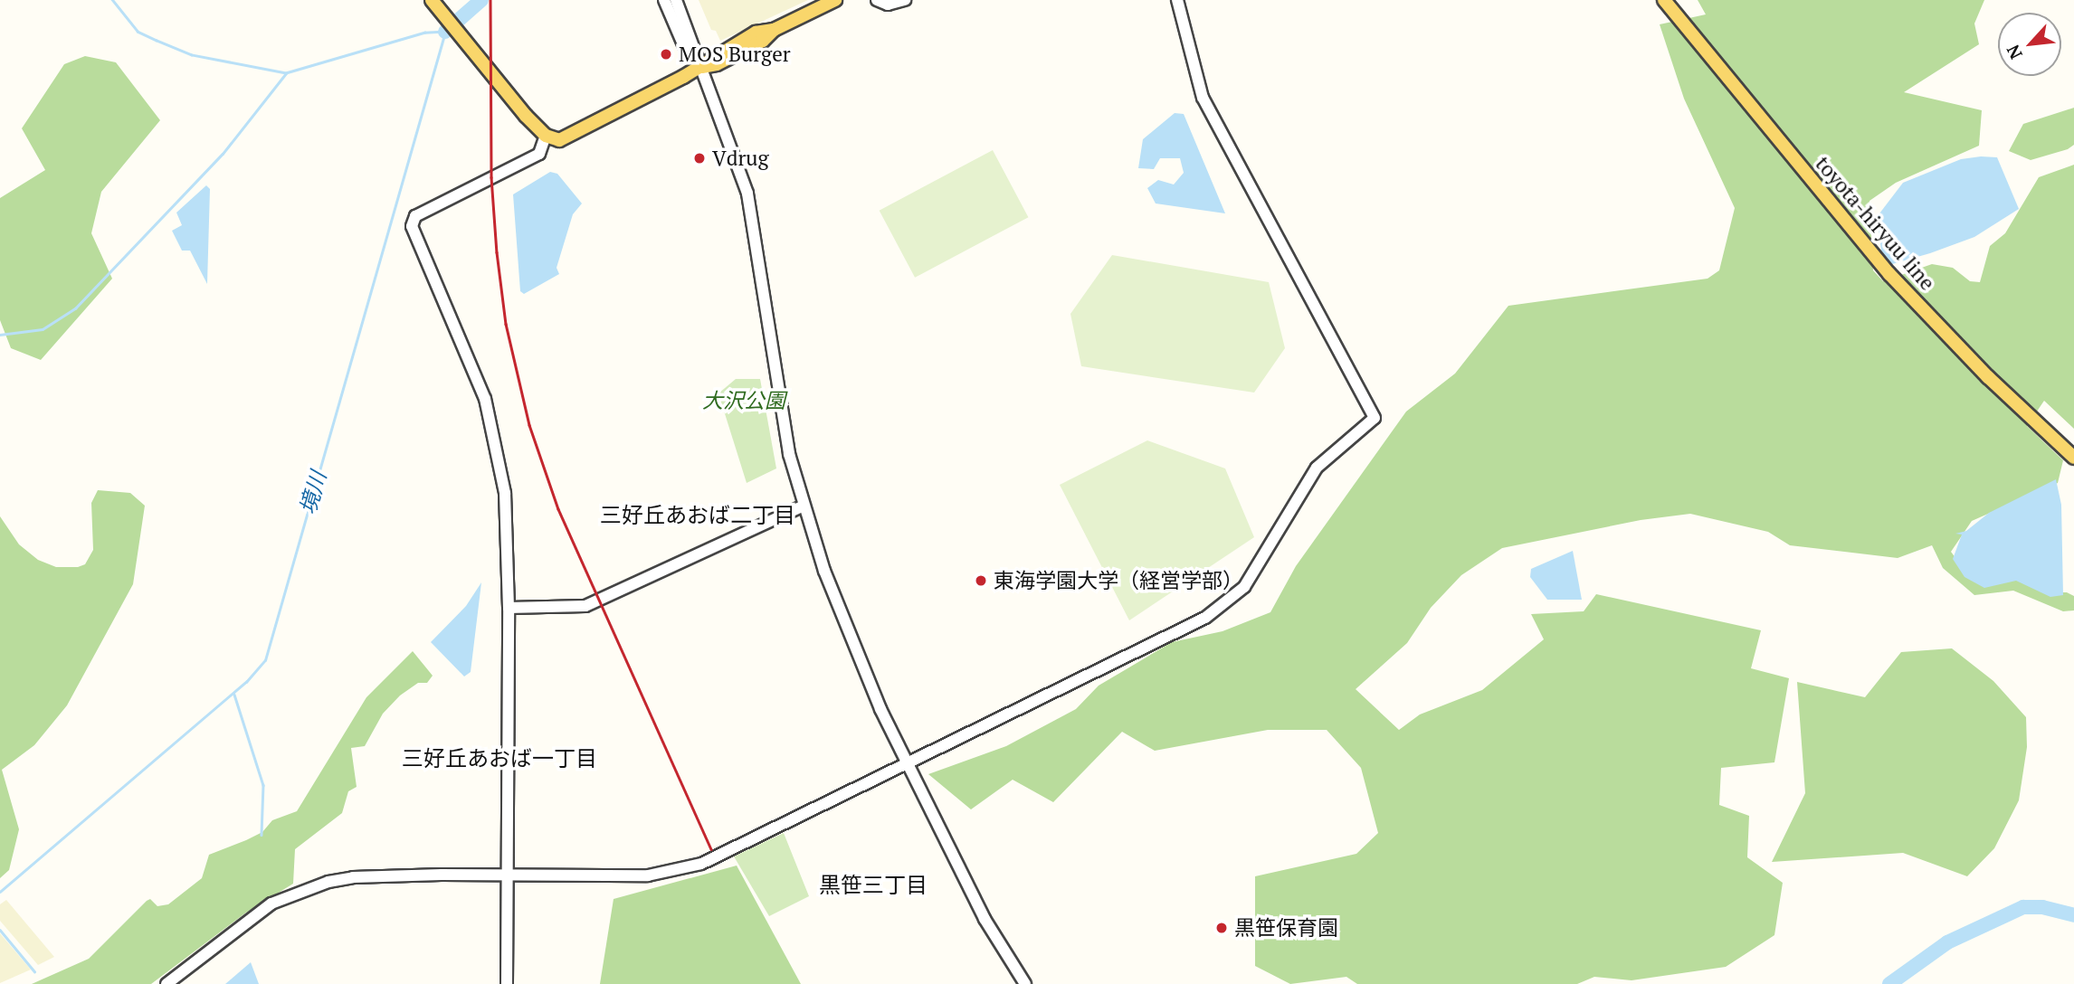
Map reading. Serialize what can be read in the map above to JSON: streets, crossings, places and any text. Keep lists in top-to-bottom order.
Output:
{
  "streets": {
    "main road": ["toyota-hiryuu line"]
  },
  "districts": ["三好丘あおば二丁目", "三好丘あおば一丁目", "黒笹三丁目"],
  "water": ["境川"],
  "parks": ["大沢公園"],
  "places": [
    "MOS Burger",
    "Vdrug",
    "東海学園大学（経営学部）",
    "黒笹保育園"
  ],
  "north": "bottom left"
}
